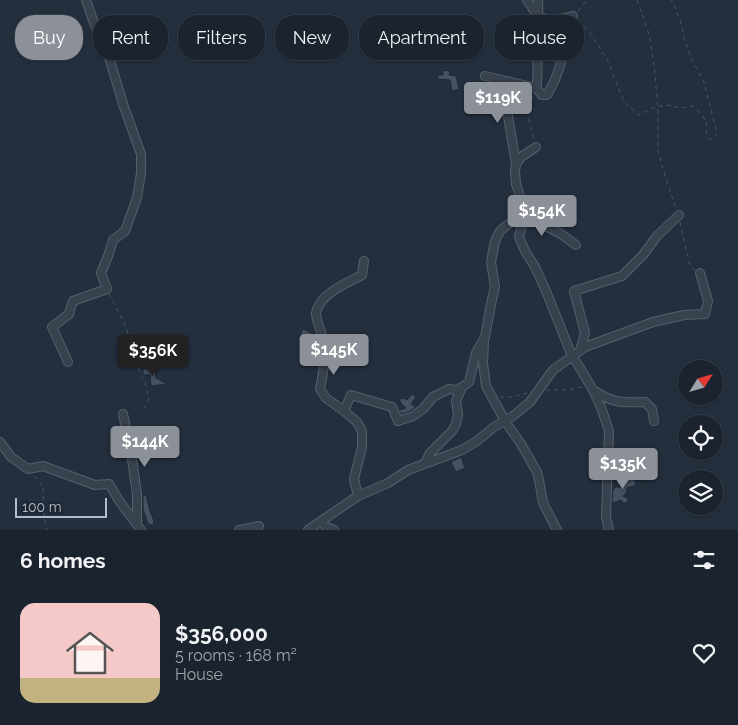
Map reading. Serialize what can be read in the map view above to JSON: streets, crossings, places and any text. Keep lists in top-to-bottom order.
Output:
{
  "scale_bar": "100 m",
  "north": "top right",
  "page": {
    "chip": [
      "Buy",
      "Rent",
      "Filters",
      "New",
      "Apartment",
      "House"
    ],
    "price": [
      "$119K",
      "$154K",
      "$145K",
      "$356K",
      "$144K",
      "$135K"
    ],
    "scale": "100 m",
    "heading": "6 homes",
    "list": [
      {
        "name": "$356,000",
        "note": "5 rooms · 168 m² · House"
      }
    ]
  }
}
